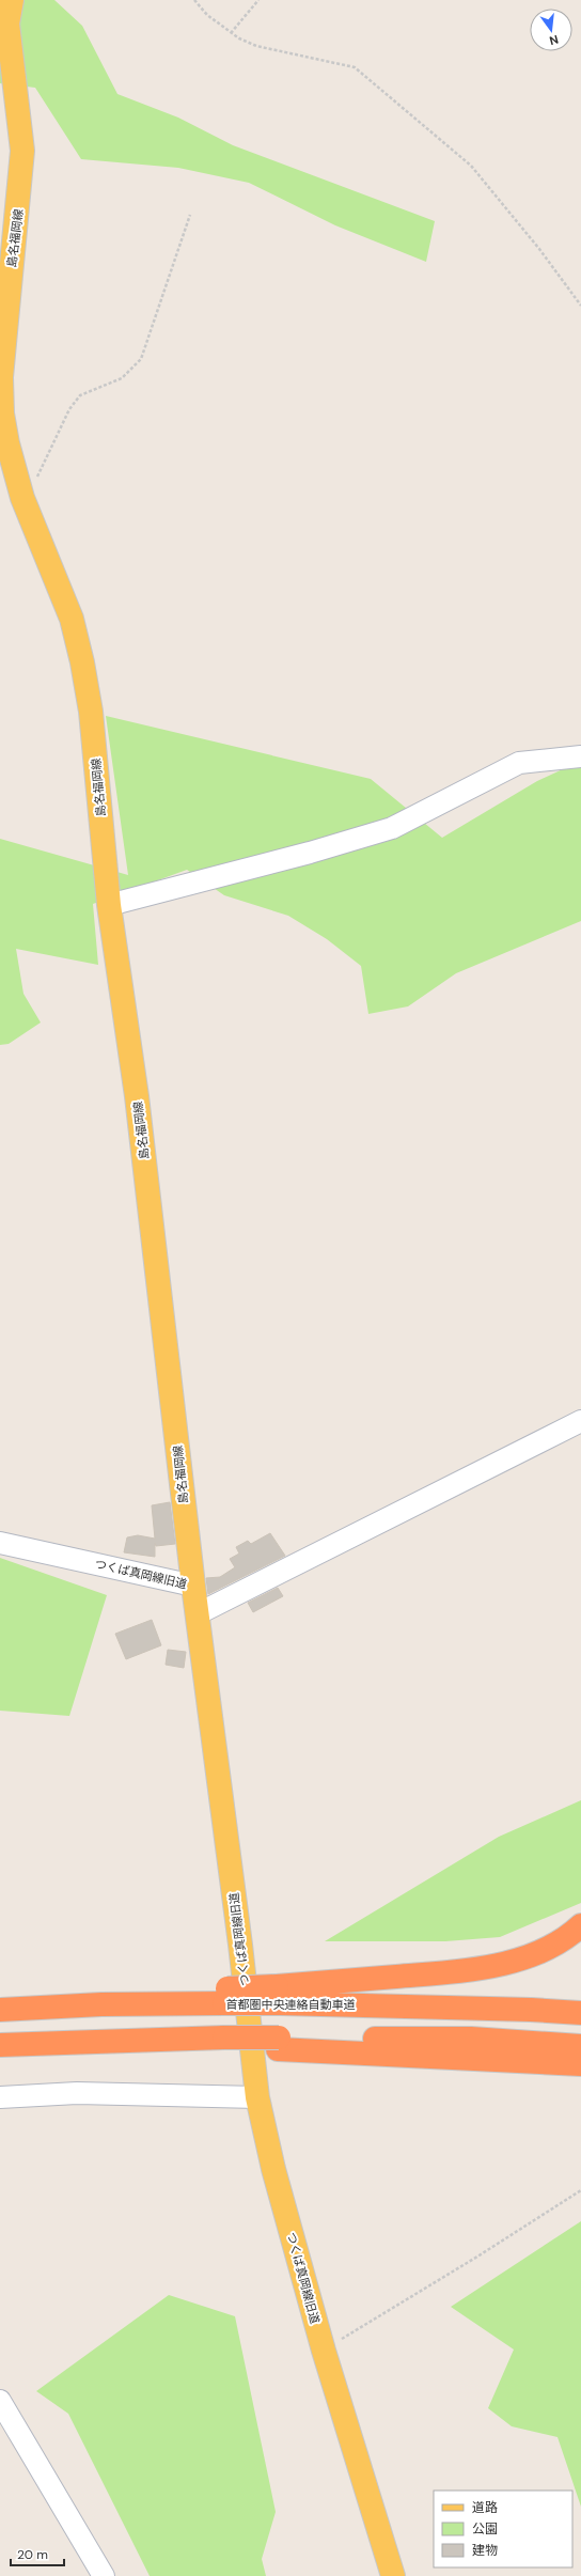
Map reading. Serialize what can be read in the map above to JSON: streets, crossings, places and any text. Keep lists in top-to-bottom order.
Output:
{
  "streets": {
    "highway": ["首都圏中央連絡自動車道"],
    "main road": ["島名福岡線", "つくば真岡線旧道"]
  },
  "crossings": [
    ["島名福岡線", "つくば真岡線旧道"]
  ],
  "legend": ["道路", "公園", "建物"],
  "scale_bar": "20 m",
  "north": "bottom"
}
